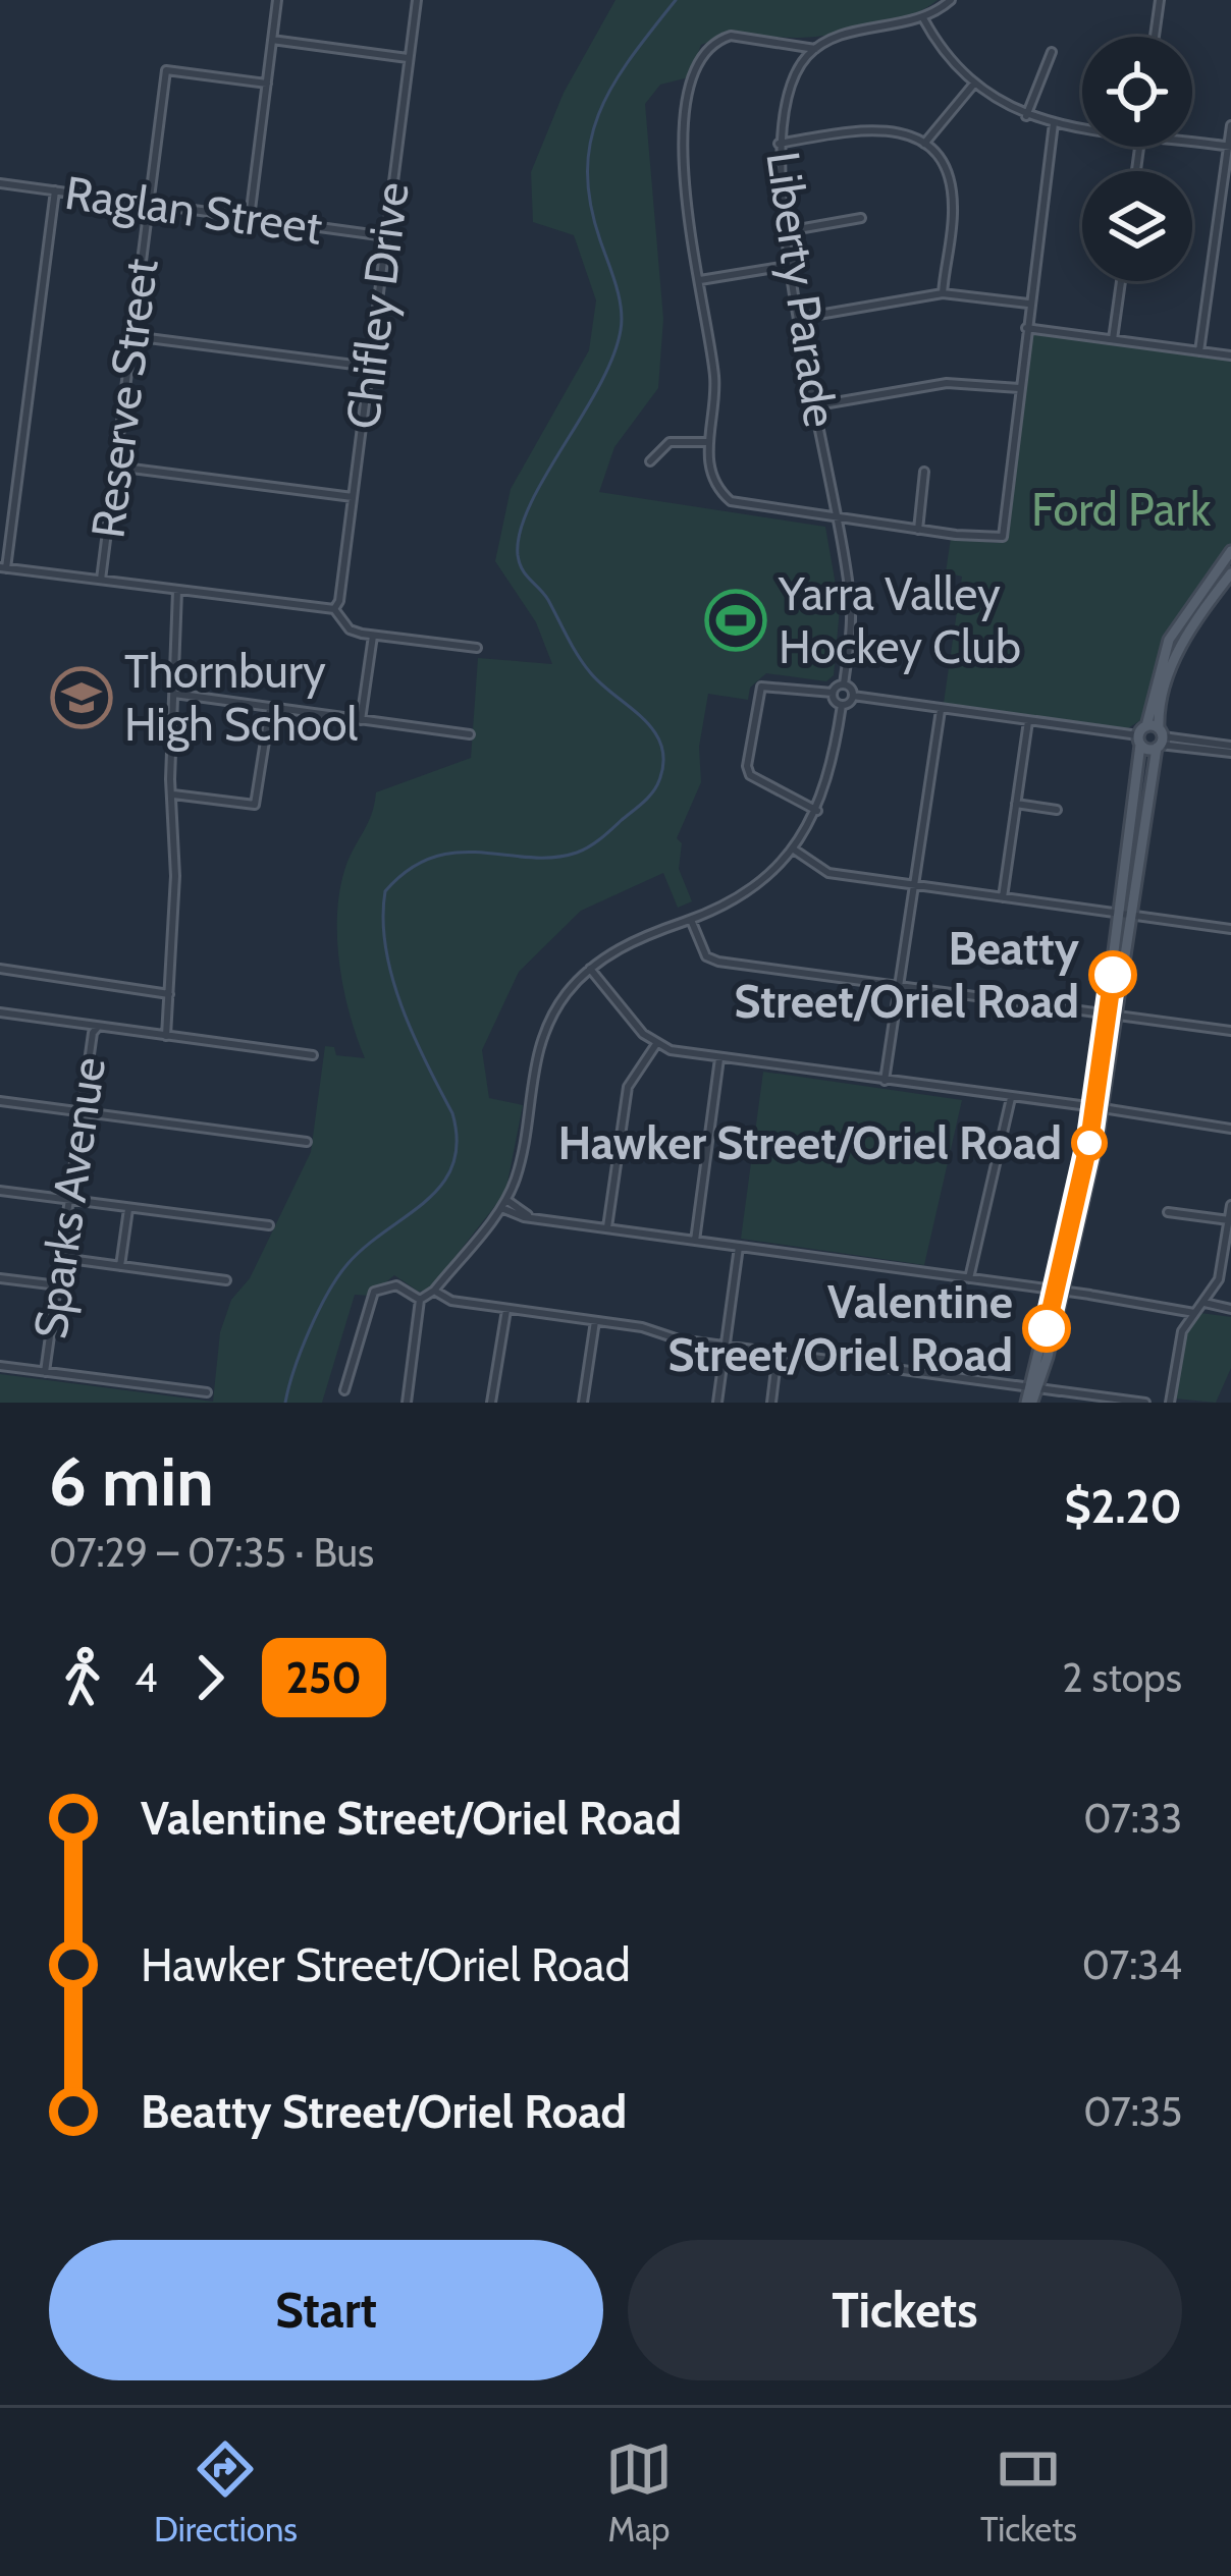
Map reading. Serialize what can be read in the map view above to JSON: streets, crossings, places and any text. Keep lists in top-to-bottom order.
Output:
{
  "streets": {
    "street": [
      "Raglan Street",
      "Liberty Parade",
      "Chifley Drive",
      "Reserve Street",
      "Sparks Avenue"
    ]
  },
  "crossings": [
    ["Raglan Street", "Chifley Drive"],
    ["Raglan Street", "Reserve Street"]
  ],
  "parks": ["Ford Park"],
  "places": {
    "sports": ["Yarra Valley Hockey Club"],
    "school or university": ["Thornbury High School"],
    "other": ["Beatty Street/Oriel Road", "Hawker Street/Oriel Road", "Valentine Street/Oriel Road"]
  },
  "lines": ["bus line 250"],
  "page": {
    "heading": ["6 min", "07:29 – 07:35 · Bus", "$2.20"],
    "legs": ["4", "250", "2 stops"],
    "list": [
      {
        "name": "Valentine Street/Oriel Road",
        "value": "07:33"
      },
      {
        "name": "Hawker Street/Oriel Road",
        "value": "07:34"
      },
      {
        "name": "Beatty Street/Oriel Road",
        "value": "07:35"
      }
    ],
    "buttons": ["Start", "Tickets"],
    "tabs": ["Directions", "Map", "Tickets"]
  }
}
